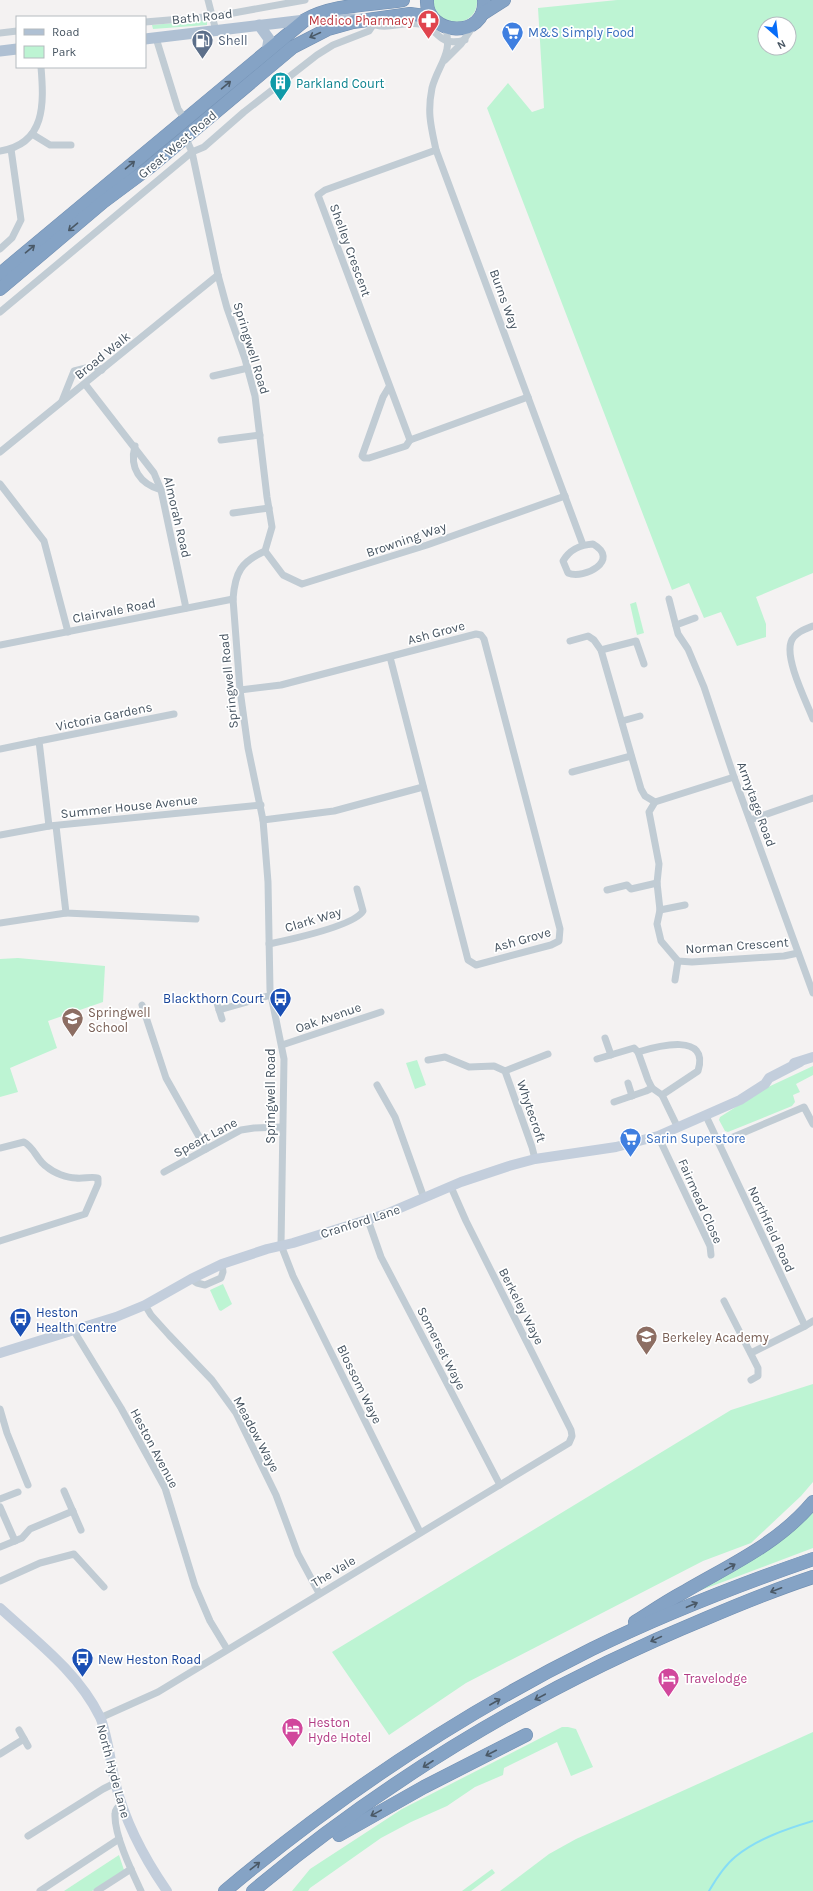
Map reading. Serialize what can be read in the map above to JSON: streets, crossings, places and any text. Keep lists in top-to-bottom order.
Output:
{
  "streets": {
    "highway": ["Bath Road", "Great West Road"],
    "street": [
      "Shelley Crescent",
      "Burns Way",
      "Springwell Road",
      "Broad Walk",
      "Almorah Road",
      "Browning Way",
      "Clairvale Road",
      "Ash Grove",
      "Victoria Gardens",
      "Armytage Road",
      "Summer House Avenue",
      "Clark Way",
      "Norman Crescent",
      "Oak Avenue",
      "Whytecroft",
      "Speart Lane",
      "Fairmead Close",
      "Cranford Lane",
      "Northfield Road",
      "Berkeley Waye",
      "Somerset Waye",
      "Blossom Waye",
      "Meadow Waye",
      "Heston Avenue",
      "The Vale",
      "North Hyde Lane"
    ]
  },
  "crossings": [
    ["Bath Road", "Great West Road"],
    ["Great West Road", "Springwell Road"],
    ["Shelley Crescent", "Burns Way"],
    ["Burns Way", "Browning Way"],
    ["Springwell Road", "Broad Walk"],
    ["Springwell Road", "Browning Way"],
    ["Springwell Road", "Clairvale Road"],
    ["Springwell Road", "Ash Grove"],
    ["Springwell Road", "Summer House Avenue"],
    ["Springwell Road", "Clark Way"],
    ["Springwell Road", "Oak Avenue"],
    ["Springwell Road", "Speart Lane"],
    ["Springwell Road", "Cranford Lane"],
    ["Springwell Road", "Blossom Waye"],
    ["Broad Walk", "Almorah Road"],
    ["Almorah Road", "Clairvale Road"],
    ["Armytage Road", "Norman Crescent"],
    ["Whytecroft", "Cranford Lane"],
    ["Fairmead Close", "Cranford Lane"],
    ["Cranford Lane", "Northfield Road"],
    ["Cranford Lane", "Berkeley Waye"],
    ["Cranford Lane", "Somerset Waye"],
    ["Cranford Lane", "Blossom Waye"],
    ["Cranford Lane", "Meadow Waye"],
    ["Cranford Lane", "Heston Avenue"],
    ["Berkeley Waye", "The Vale"],
    ["Somerset Waye", "The Vale"],
    ["Blossom Waye", "The Vale"],
    ["Meadow Waye", "The Vale"],
    ["Heston Avenue", "The Vale"],
    ["The Vale", "North Hyde Lane"]
  ],
  "places": {
    "pharmacy": ["Medico Pharmacy"],
    "supermarket": ["M&S Simply Food", "Sarin Superstore"],
    "fuel station": ["Shell"],
    "building": ["Parkland Court"],
    "bus stop": ["Blackthorn Court", "Heston Health Centre", "New Heston Road"],
    "school or university": ["Springwell School", "Berkeley Academy"],
    "hotel": ["Travelodge", "Heston Hyde Hotel"]
  },
  "legend": ["Road", "Park"],
  "north": "bottom right"
}
